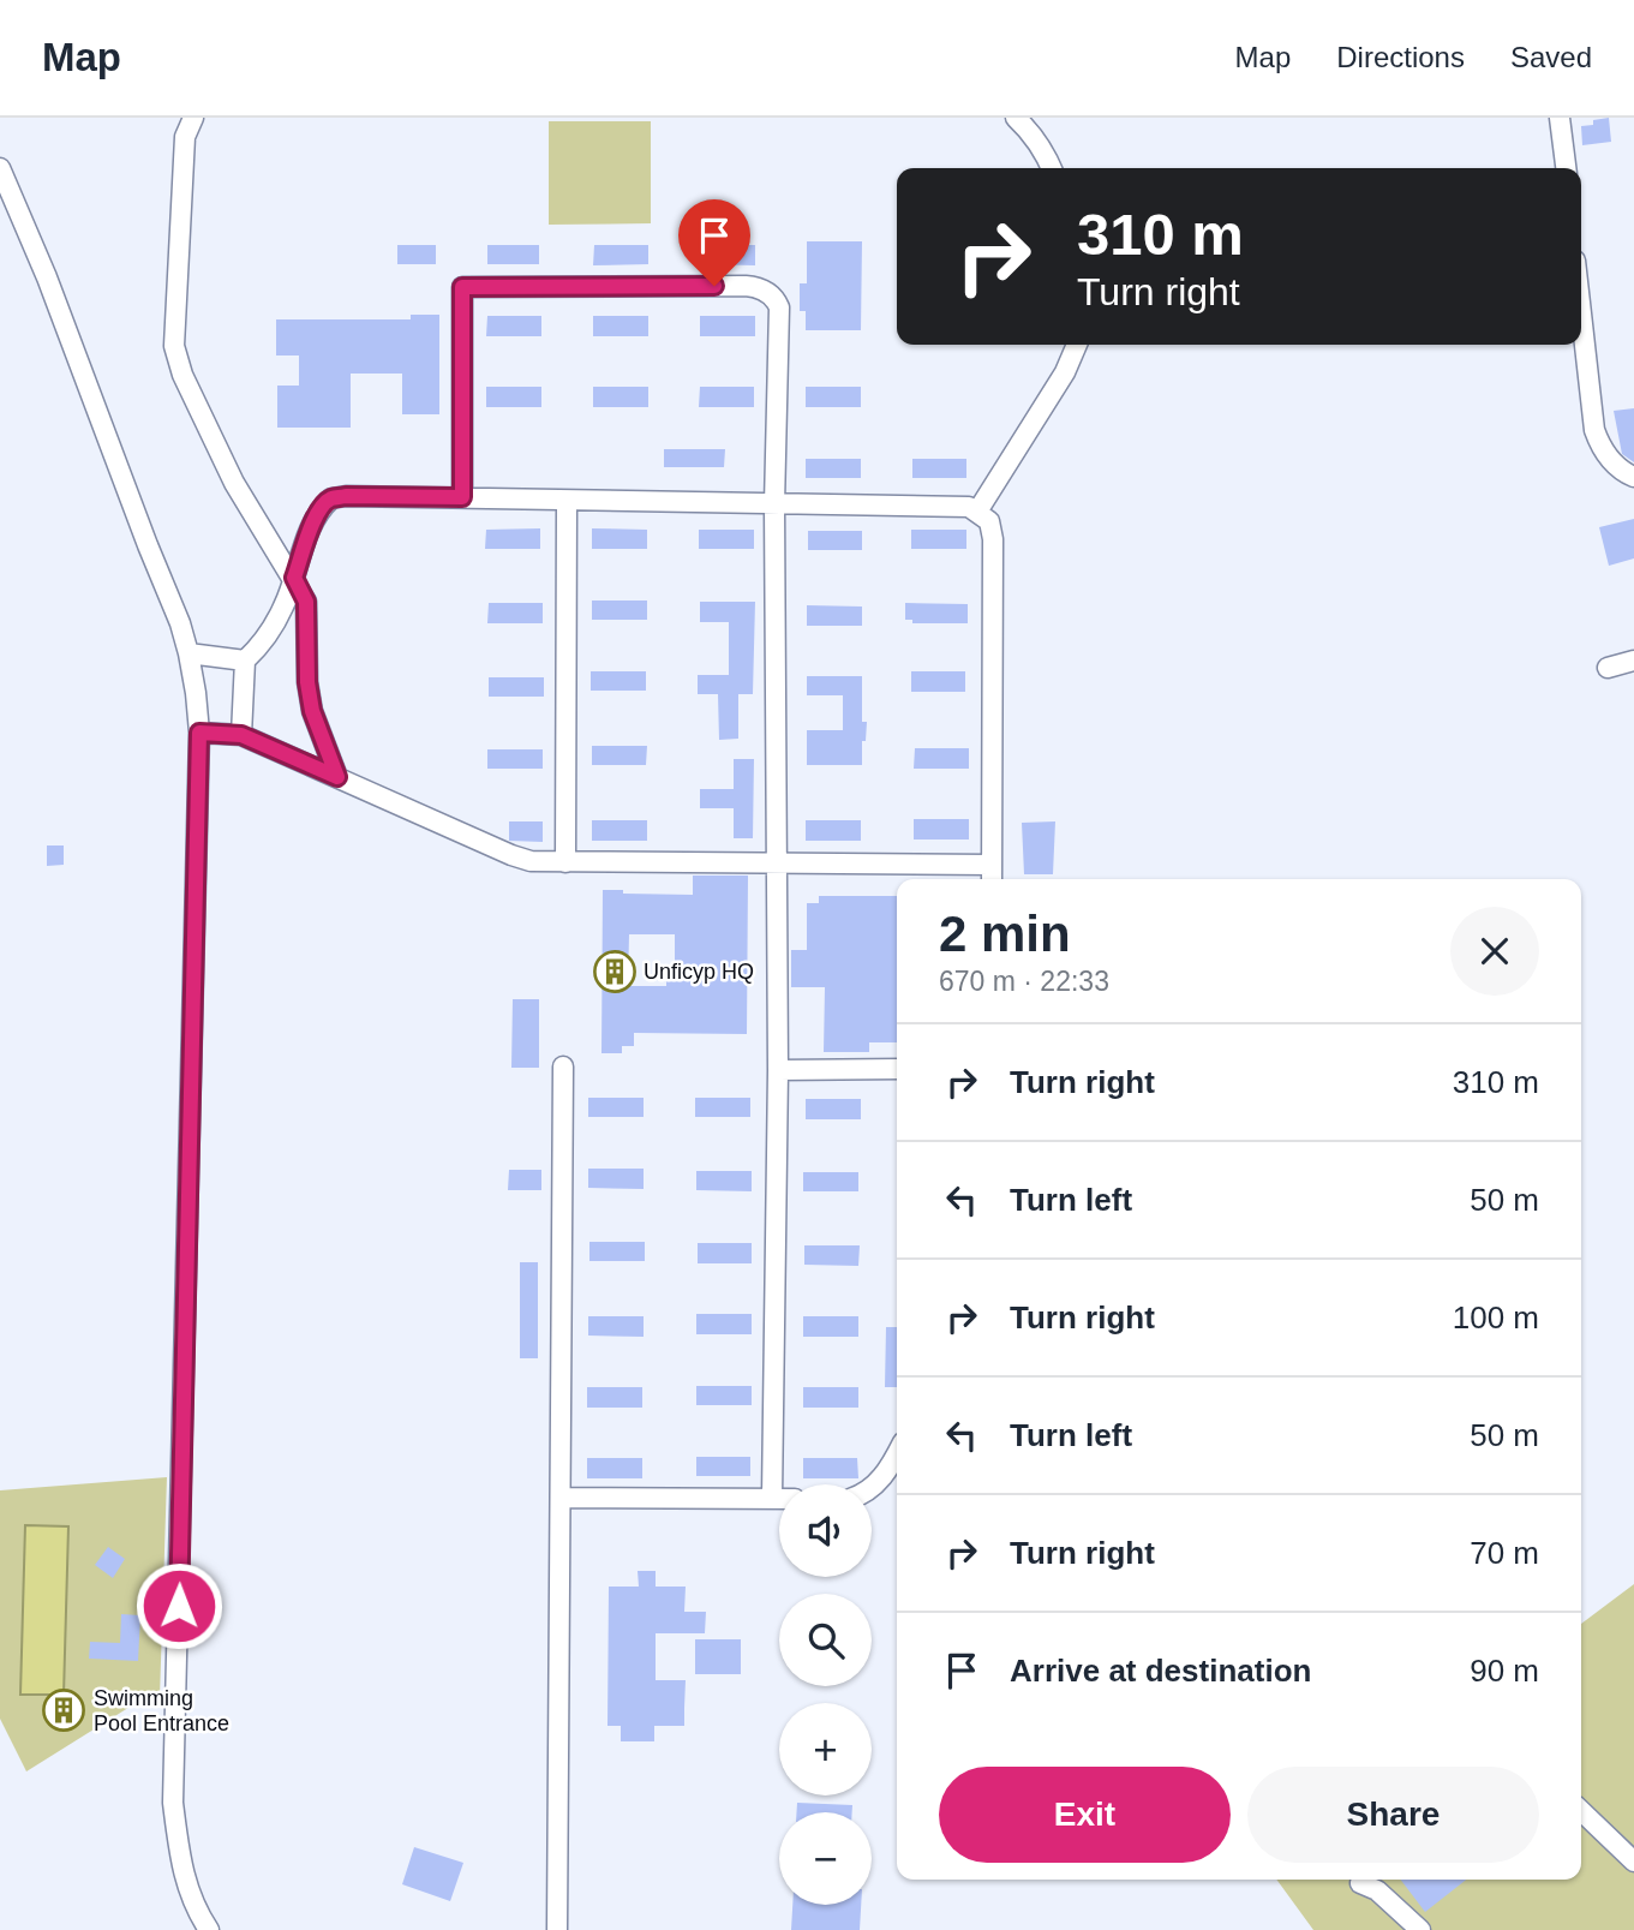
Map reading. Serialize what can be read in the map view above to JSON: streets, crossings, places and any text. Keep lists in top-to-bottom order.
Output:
{
  "places": {
    "building": ["Unficyp HQ", "Swimming Pool Entrance"]
  },
  "page": {
    "header": "Map",
    "nav": ["Map", "Directions", "Saved"],
    "turn": ["310 m", "Turn right"],
    "heading": ["2 min", "670 m · 22:33"],
    "list": [
      {
        "name": "Turn right",
        "value": "310 m"
      },
      {
        "name": "Turn left",
        "value": "50 m"
      },
      {
        "name": "Turn right",
        "value": "100 m"
      },
      {
        "name": "Turn left",
        "value": "50 m"
      },
      {
        "name": "Turn right",
        "value": "70 m"
      },
      {
        "name": "Arrive at destination",
        "value": "90 m"
      }
    ],
    "map_buttons": ["+", "−"],
    "buttons": ["Exit", "Share"]
  }
}
